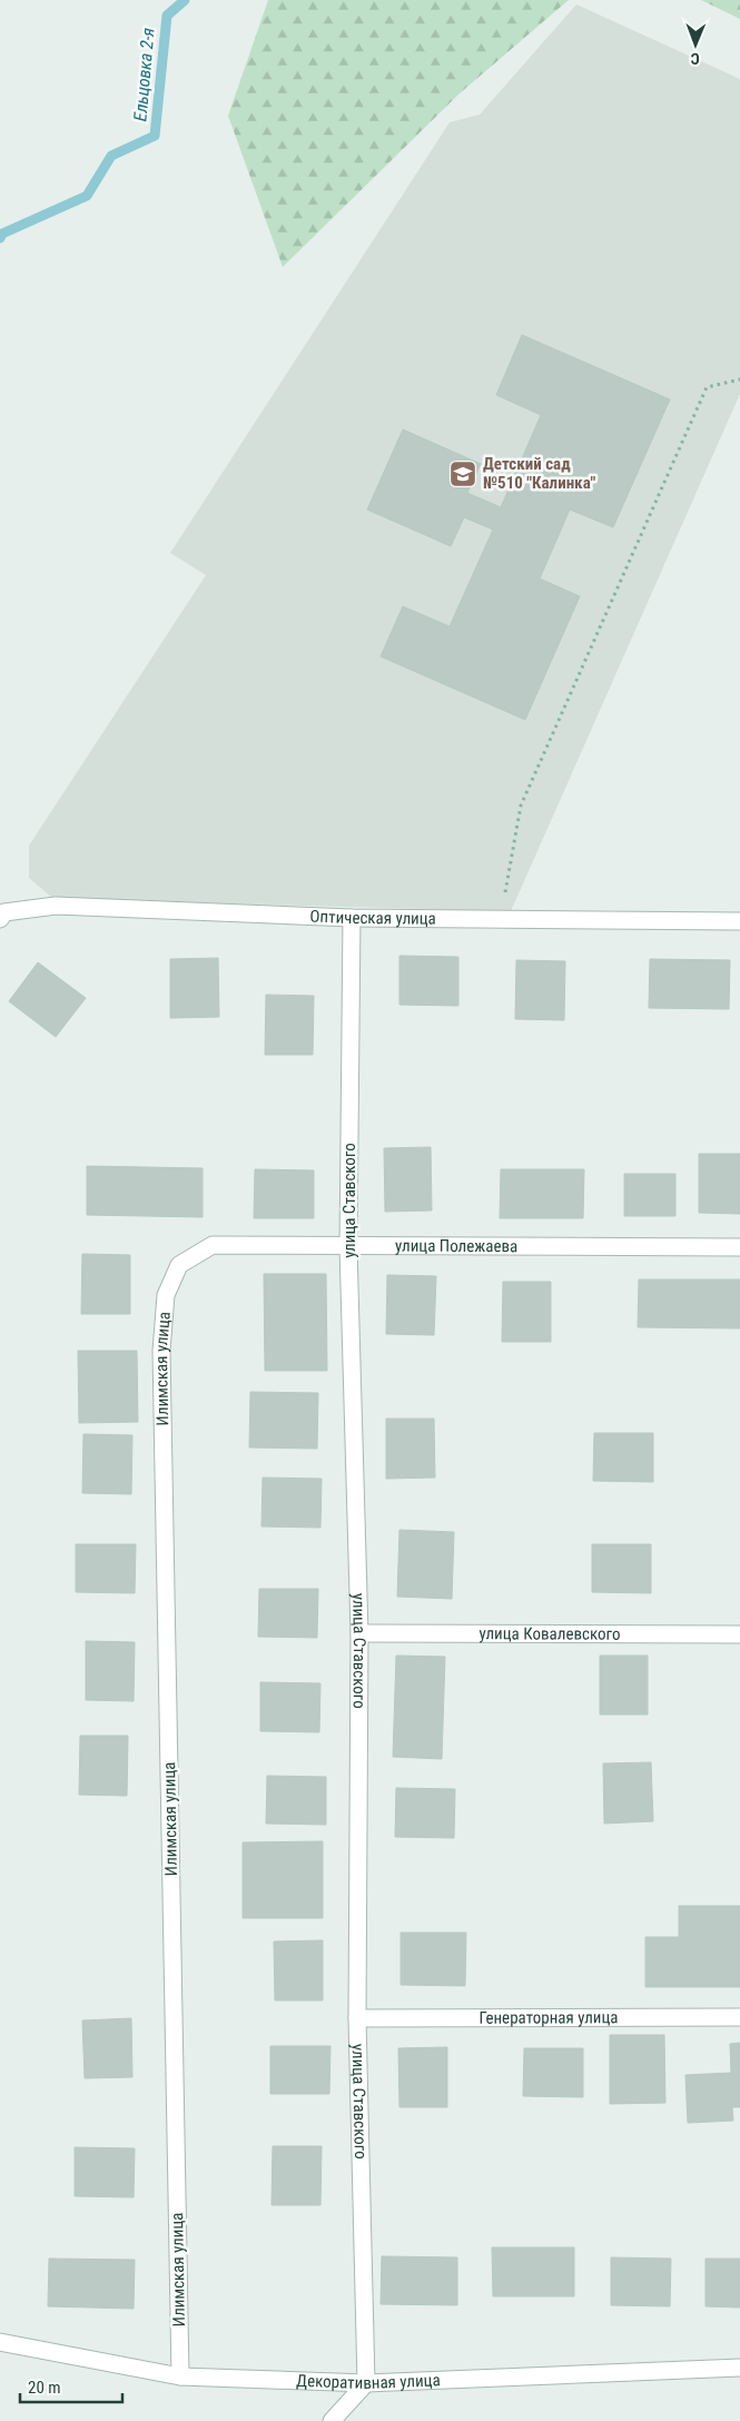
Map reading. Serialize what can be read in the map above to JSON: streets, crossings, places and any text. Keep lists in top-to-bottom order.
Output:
{
  "streets": {
    "street": [
      "Оптическая улица",
      "улица Ставского",
      "улица Полежаева",
      "Илимская улица",
      "улица Ковалевского",
      "Генераторная улица",
      "Декоративная улица"
    ]
  },
  "crossings": [
    ["Оптическая улица", "улица Ставского"],
    ["улица Ставского", "улица Полежаева"],
    ["улица Ставского", "улица Ковалевского"],
    ["улица Ставского", "Генераторная улица"],
    ["улица Ставского", "Декоративная улица"],
    ["улица Полежаева", "Илимская улица"],
    ["Илимская улица", "Декоративная улица"]
  ],
  "water": ["Ельцовка 2-я"],
  "places": {
    "school or university": ["Детский сад №510 \"Калинка\""]
  },
  "scale_bar": "20 m",
  "north": "bottom"
}
